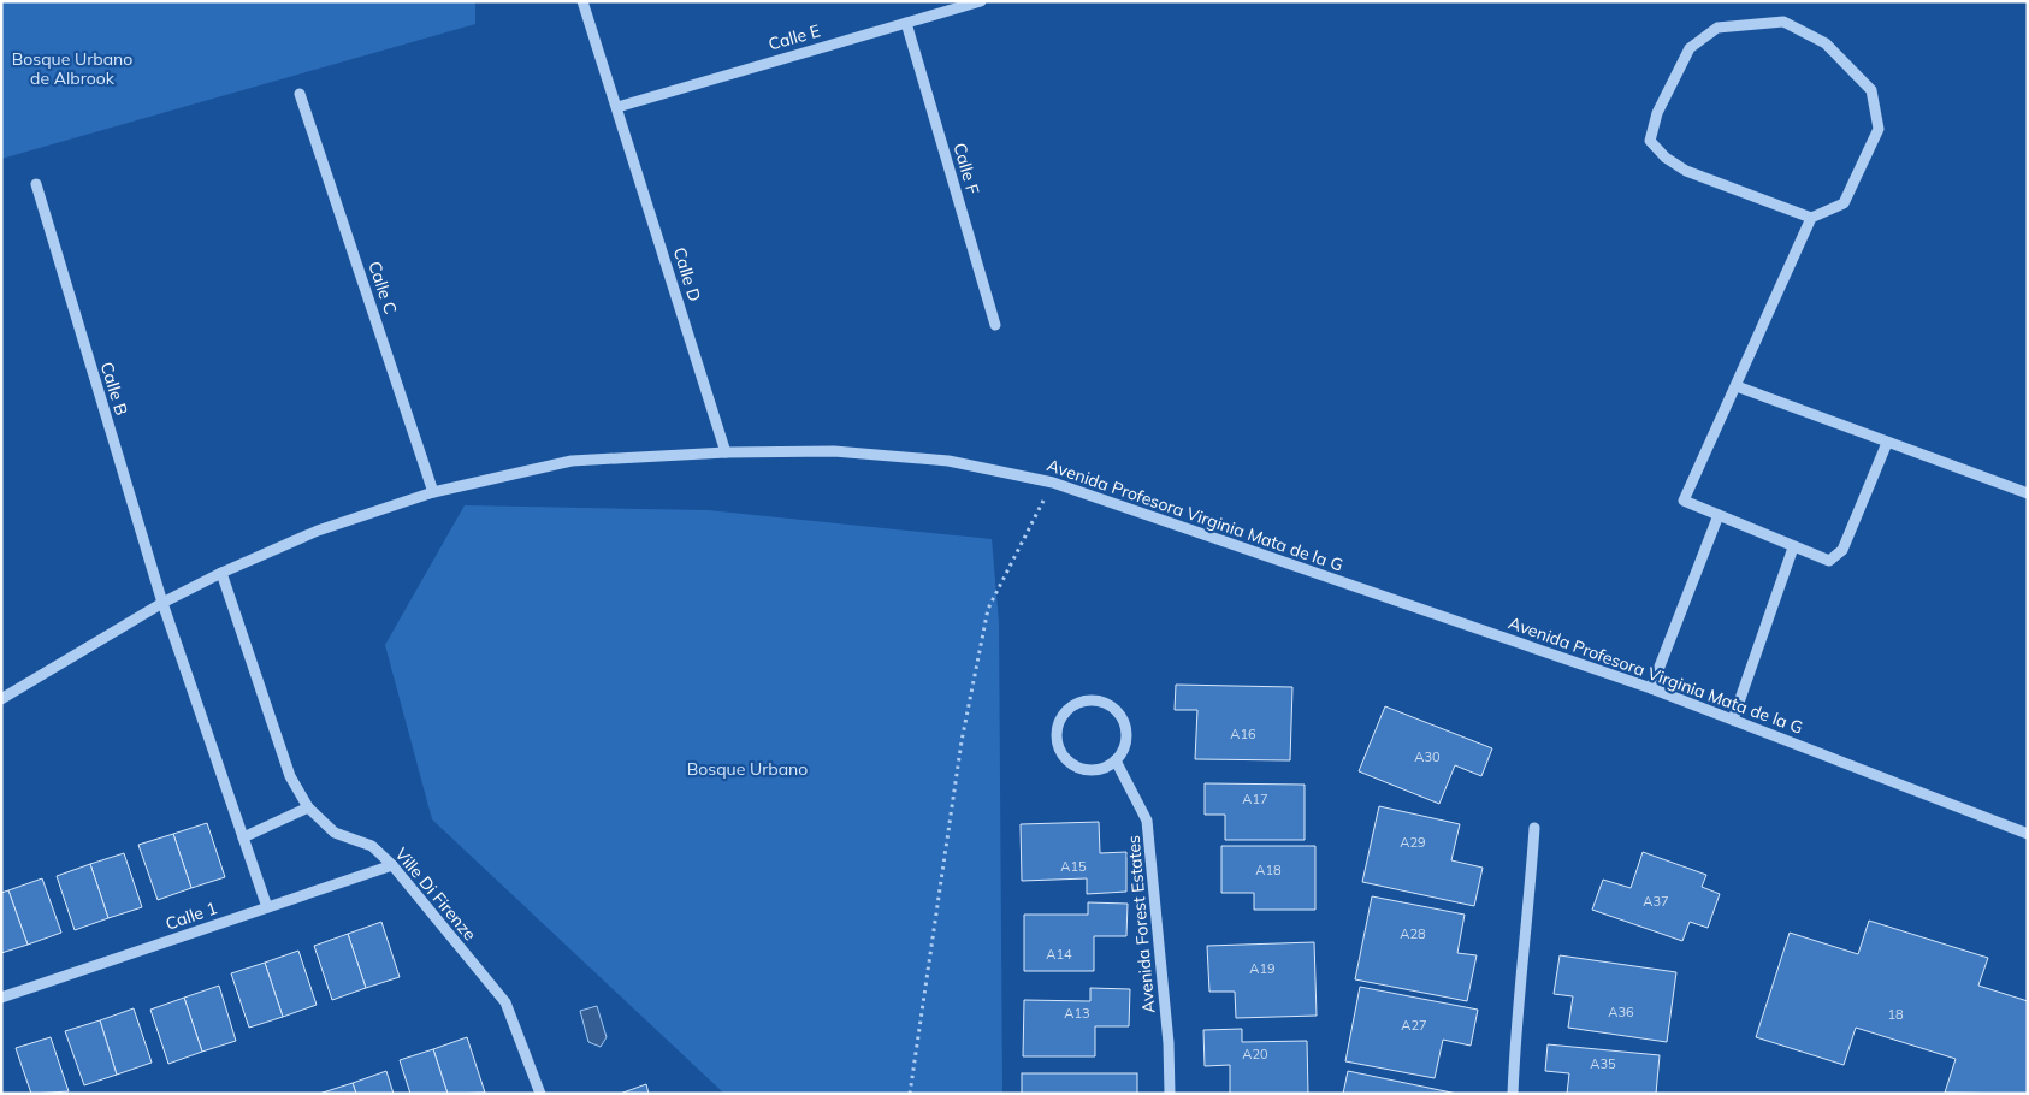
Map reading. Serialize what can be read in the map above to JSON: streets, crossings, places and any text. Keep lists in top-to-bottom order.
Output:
{
  "streets": {
    "street": [
      "Calle E",
      "Calle F",
      "Calle D",
      "Calle C",
      "Calle B",
      "Avenida Profesora Virginia Mata de la G",
      "Ville Di Firenze",
      "Calle 1",
      "Avenida Forest Estates"
    ]
  },
  "crossings": [
    ["Calle E", "Calle F"],
    ["Calle E", "Calle D"],
    ["Calle D", "Avenida Profesora Virginia Mata de la G"],
    ["Calle C", "Avenida Profesora Virginia Mata de la G"],
    ["Calle B", "Avenida Profesora Virginia Mata de la G"],
    ["Avenida Profesora Virginia Mata de la G", "Ville Di Firenze"],
    ["Ville Di Firenze", "Calle 1"]
  ],
  "parks": ["Bosque Urbano de Albrook", "Bosque Urbano"],
  "house_numbers": [
    "A16",
    "A30",
    "A17",
    "A29",
    "A15",
    "A18",
    "A37",
    "A28",
    "A14",
    "A19",
    "A36",
    "A13",
    "18",
    "A27",
    "A20",
    "A35"
  ]
}
